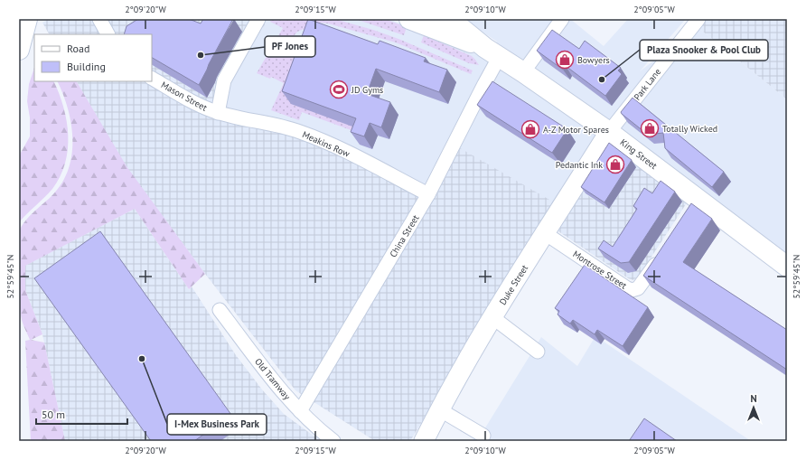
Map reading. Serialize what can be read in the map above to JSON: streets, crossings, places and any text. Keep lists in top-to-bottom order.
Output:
{
  "streets": {
    "main road": ["King Street"],
    "street": [
      "Park Lane",
      "Mason Street",
      "Meakins Row",
      "China Street",
      "Montrose Street",
      "Duke Street",
      "Old Tramway"
    ]
  },
  "crossings": [
    ["Park Lane", "King Street"],
    ["Park Lane", "Duke Street"],
    ["Mason Street", "Meakins Row"],
    ["Meakins Row", "China Street"],
    ["King Street", "China Street"],
    ["King Street", "Duke Street"],
    ["China Street", "Old Tramway"],
    ["Montrose Street", "Duke Street"]
  ],
  "places": {
    "other": ["PF Jones", "Plaza Snooker & Pool Club", "I-Mex Business Park"],
    "shop": [
      "Bowyers",
      "Totally Wicked",
      "A-Z Motor Spares",
      "Pedantic Ink"
    ],
    "sports": ["JD Gyms"]
  },
  "legend": ["Road", "Building"],
  "scale_bar": "50 m",
  "north": "top",
  "coordinates": [
    "2°09'20\"W",
    "2°09'15\"W",
    "2°09'10\"W",
    "2°09'05\"W",
    "52°59'45\"N"
  ]
}
